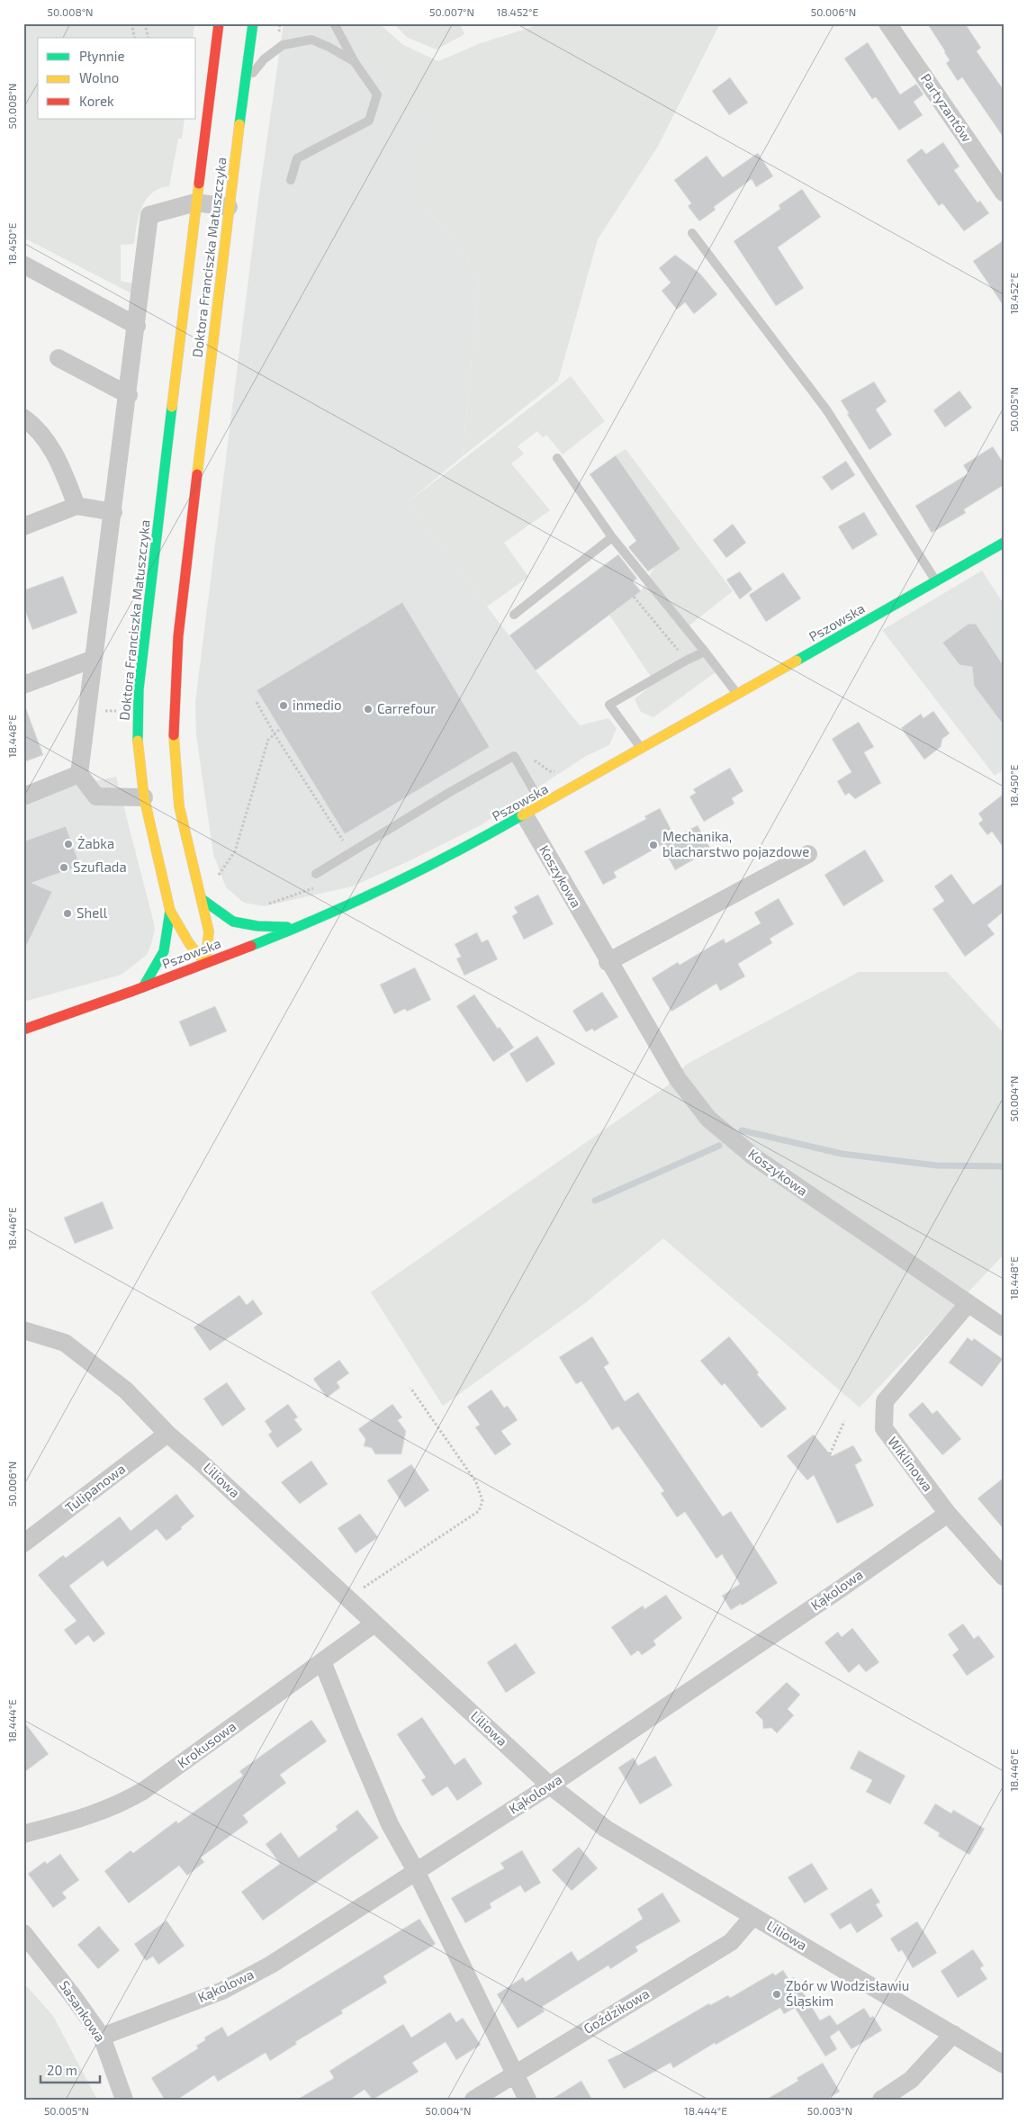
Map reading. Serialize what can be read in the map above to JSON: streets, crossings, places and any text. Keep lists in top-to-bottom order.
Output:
{
  "streets": {
    "main road": ["Doktora Franciszka Matuszczyka", "Pszowska"],
    "street": [
      "Partyzantów",
      "Koszykowa",
      "Wiklinowa",
      "Liliowa",
      "Tulipanowa",
      "Kąkolowa",
      "Krokusowa",
      "Sasankowa",
      "Goździkowa"
    ]
  },
  "crossings": [
    ["Doktora Franciszka Matuszczyka", "Pszowska"],
    ["Pszowska", "Koszykowa"],
    ["Koszykowa", "Wiklinowa"],
    ["Wiklinowa", "Kąkolowa"],
    ["Liliowa", "Tulipanowa"],
    ["Liliowa", "Kąkolowa"],
    ["Liliowa", "Krokusowa"],
    ["Liliowa", "Goździkowa"],
    ["Kąkolowa", "Sasankowa"]
  ],
  "places": [
    "inmedio",
    "Carrefour",
    "Żabka",
    "Mechanika, blacharstwo pojazdowe",
    "Szuflada",
    "Shell",
    "Zbór w Wodzisławiu Śląskim"
  ],
  "legend": ["Płynnie", "Wolno", "Korek"],
  "scale_bar": "20 m",
  "coordinates": [
    "50.008°N",
    "50.007°N",
    "18.452°E",
    "50.006°N",
    "18.450°E",
    "50.005°N",
    "18.448°E",
    "50.004°N",
    "18.446°E",
    "18.444°E",
    "50.003°N"
  ]
}
